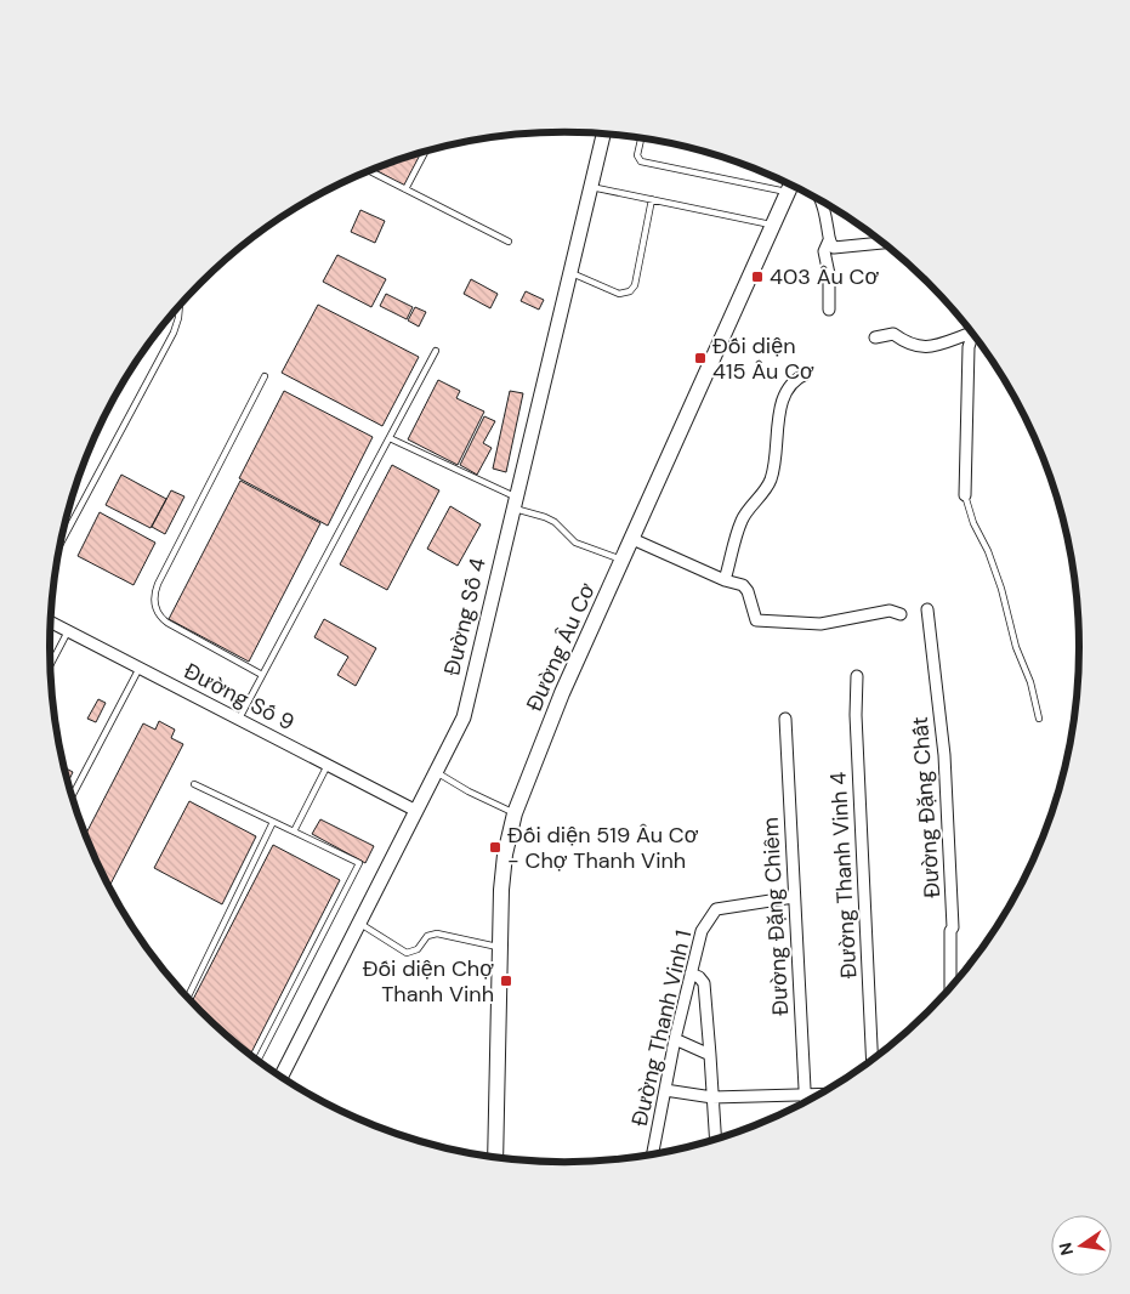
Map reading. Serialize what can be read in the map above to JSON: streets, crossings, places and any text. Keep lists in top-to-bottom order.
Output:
{
  "streets": {
    "main road": ["Đường Âu Cơ"],
    "street": [
      "Đường Số 4",
      "Đường Số 9",
      "Đường Đặng Chất",
      "Đường Thanh Vinh 4",
      "Đường Đặng Chiêm",
      "Đường Thanh Vinh 1"
    ]
  },
  "crossings": [
    ["Đường Số 4", "Đường Số 9"],
    ["Đường Đặng Chiêm", "Đường Thanh Vinh 1"]
  ],
  "places": {
    "transit": [
      "403 Âu Cơ",
      "Đối diện 415 Âu Cơ",
      "Đối diện 519 Âu Cơ - Chợ Thanh Vinh",
      "Đối diện Chợ Thanh Vinh"
    ]
  },
  "north": "left"
}
